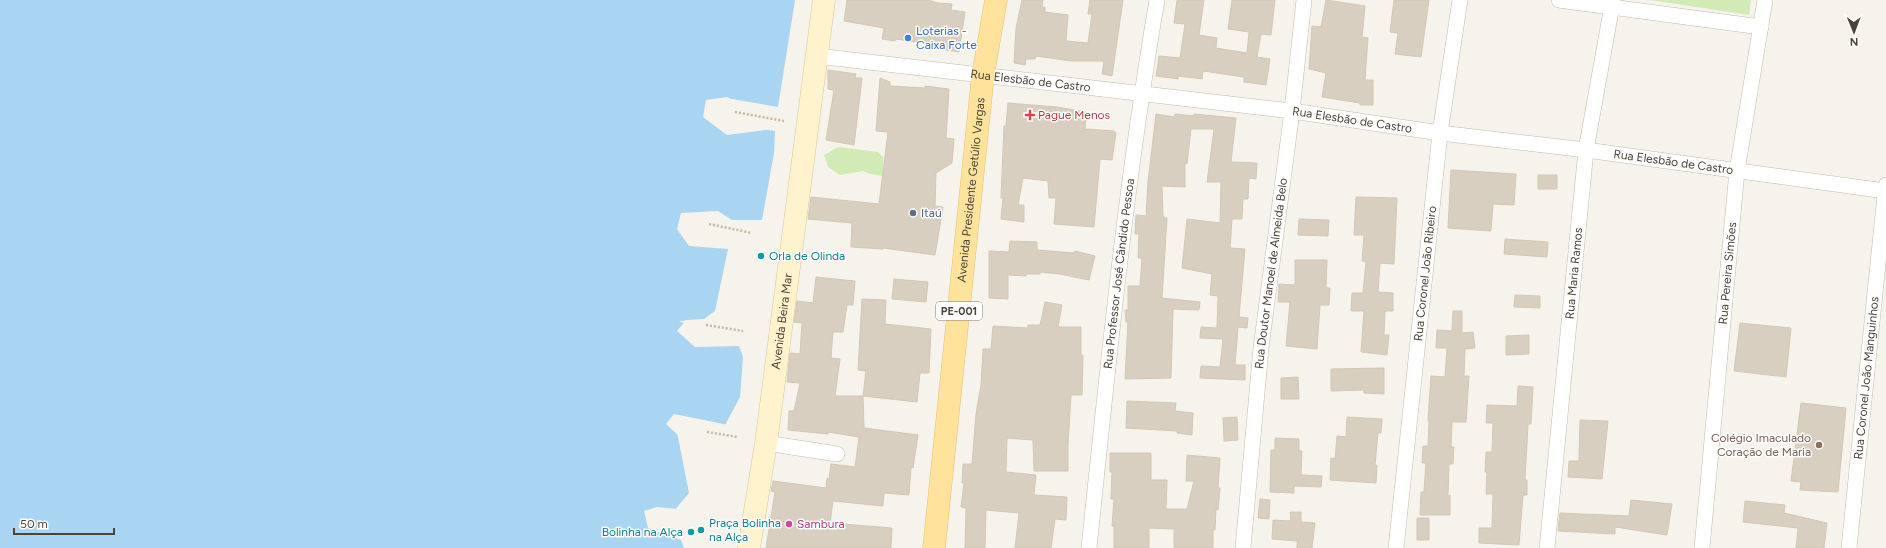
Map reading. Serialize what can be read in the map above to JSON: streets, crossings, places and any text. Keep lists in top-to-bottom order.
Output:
{
  "streets": {
    "main road": ["Avenida Presidente Getúlio Vargas", "PE-001", "Avenida Beira Mar"],
    "street": [
      "Rua Elesbão de Castro",
      "Rua Professor José Cândido Pessoa",
      "Rua Maria Ramos",
      "Rua Pereira Simões",
      "Rua Doutor Manoel de Almeida Belo",
      "Rua Coronel João Ribeiro",
      "Rua Coronel João Manguinhos"
    ]
  },
  "crossings": [
    ["Rua Elesbão de Castro", "Avenida Presidente Getúlio Vargas"],
    ["Rua Elesbão de Castro", "Rua Professor José Cândido Pessoa"],
    ["Rua Elesbão de Castro", "Rua Maria Ramos"],
    ["Rua Elesbão de Castro", "Rua Pereira Simões"],
    ["Rua Elesbão de Castro", "Rua Doutor Manoel de Almeida Belo"],
    ["Rua Elesbão de Castro", "Rua Coronel João Ribeiro"],
    ["Rua Elesbão de Castro", "Avenida Beira Mar"],
    ["Rua Elesbão de Castro", "Rua Coronel João Manguinhos"]
  ],
  "places": {
    "other": [
      "Loterias - Caixa Forte",
      "Itaú",
      "Orla de Olinda",
      "Colégio Imaculado Coração de Maria",
      "Sambura",
      "Praça Bolinha na Alça",
      "Bolinha na Alça"
    ],
    "health": ["Pague Menos"]
  },
  "scale_bar": "50 m",
  "north": "bottom"
}
